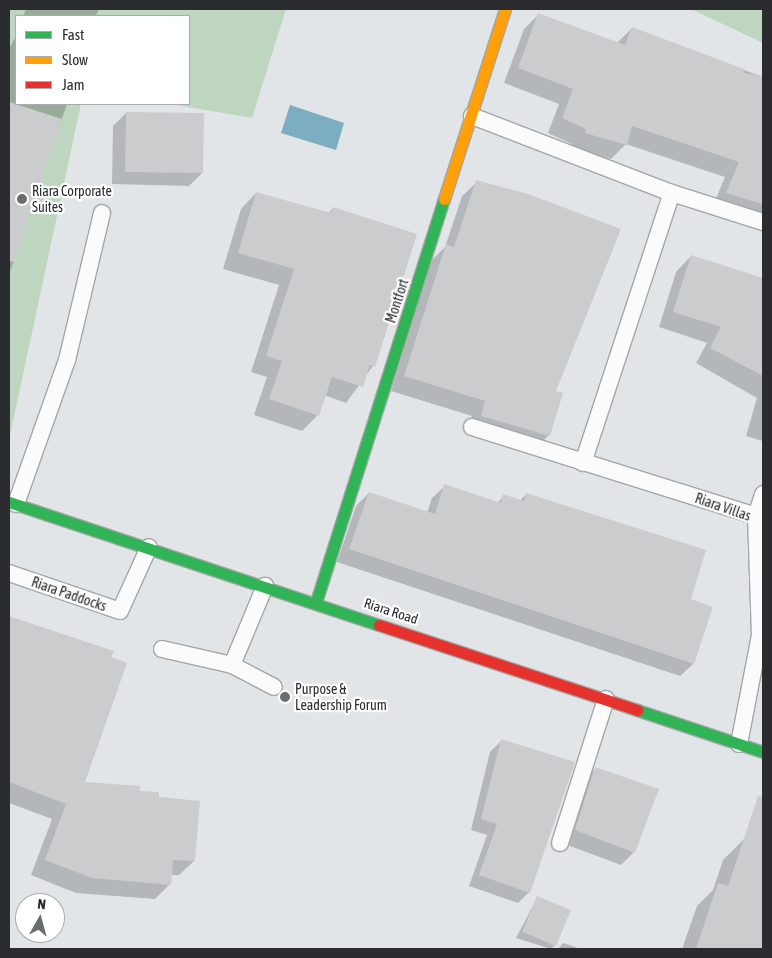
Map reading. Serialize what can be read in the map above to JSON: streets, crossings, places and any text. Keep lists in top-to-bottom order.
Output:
{
  "streets": {
    "street": ["Montfort", "Riara Road"],
    "lane": ["Riara Villas", "Riara Paddocks"]
  },
  "crossings": [
    ["Montfort", "Riara Road"],
    ["Riara Villas", "Riara Road"],
    ["Riara Paddocks", "Riara Road"]
  ],
  "places": ["Riara Corporate Suites", "Purpose & Leadership Forum"],
  "legend": ["Fast", "Slow", "Jam"],
  "north": "top"
}
